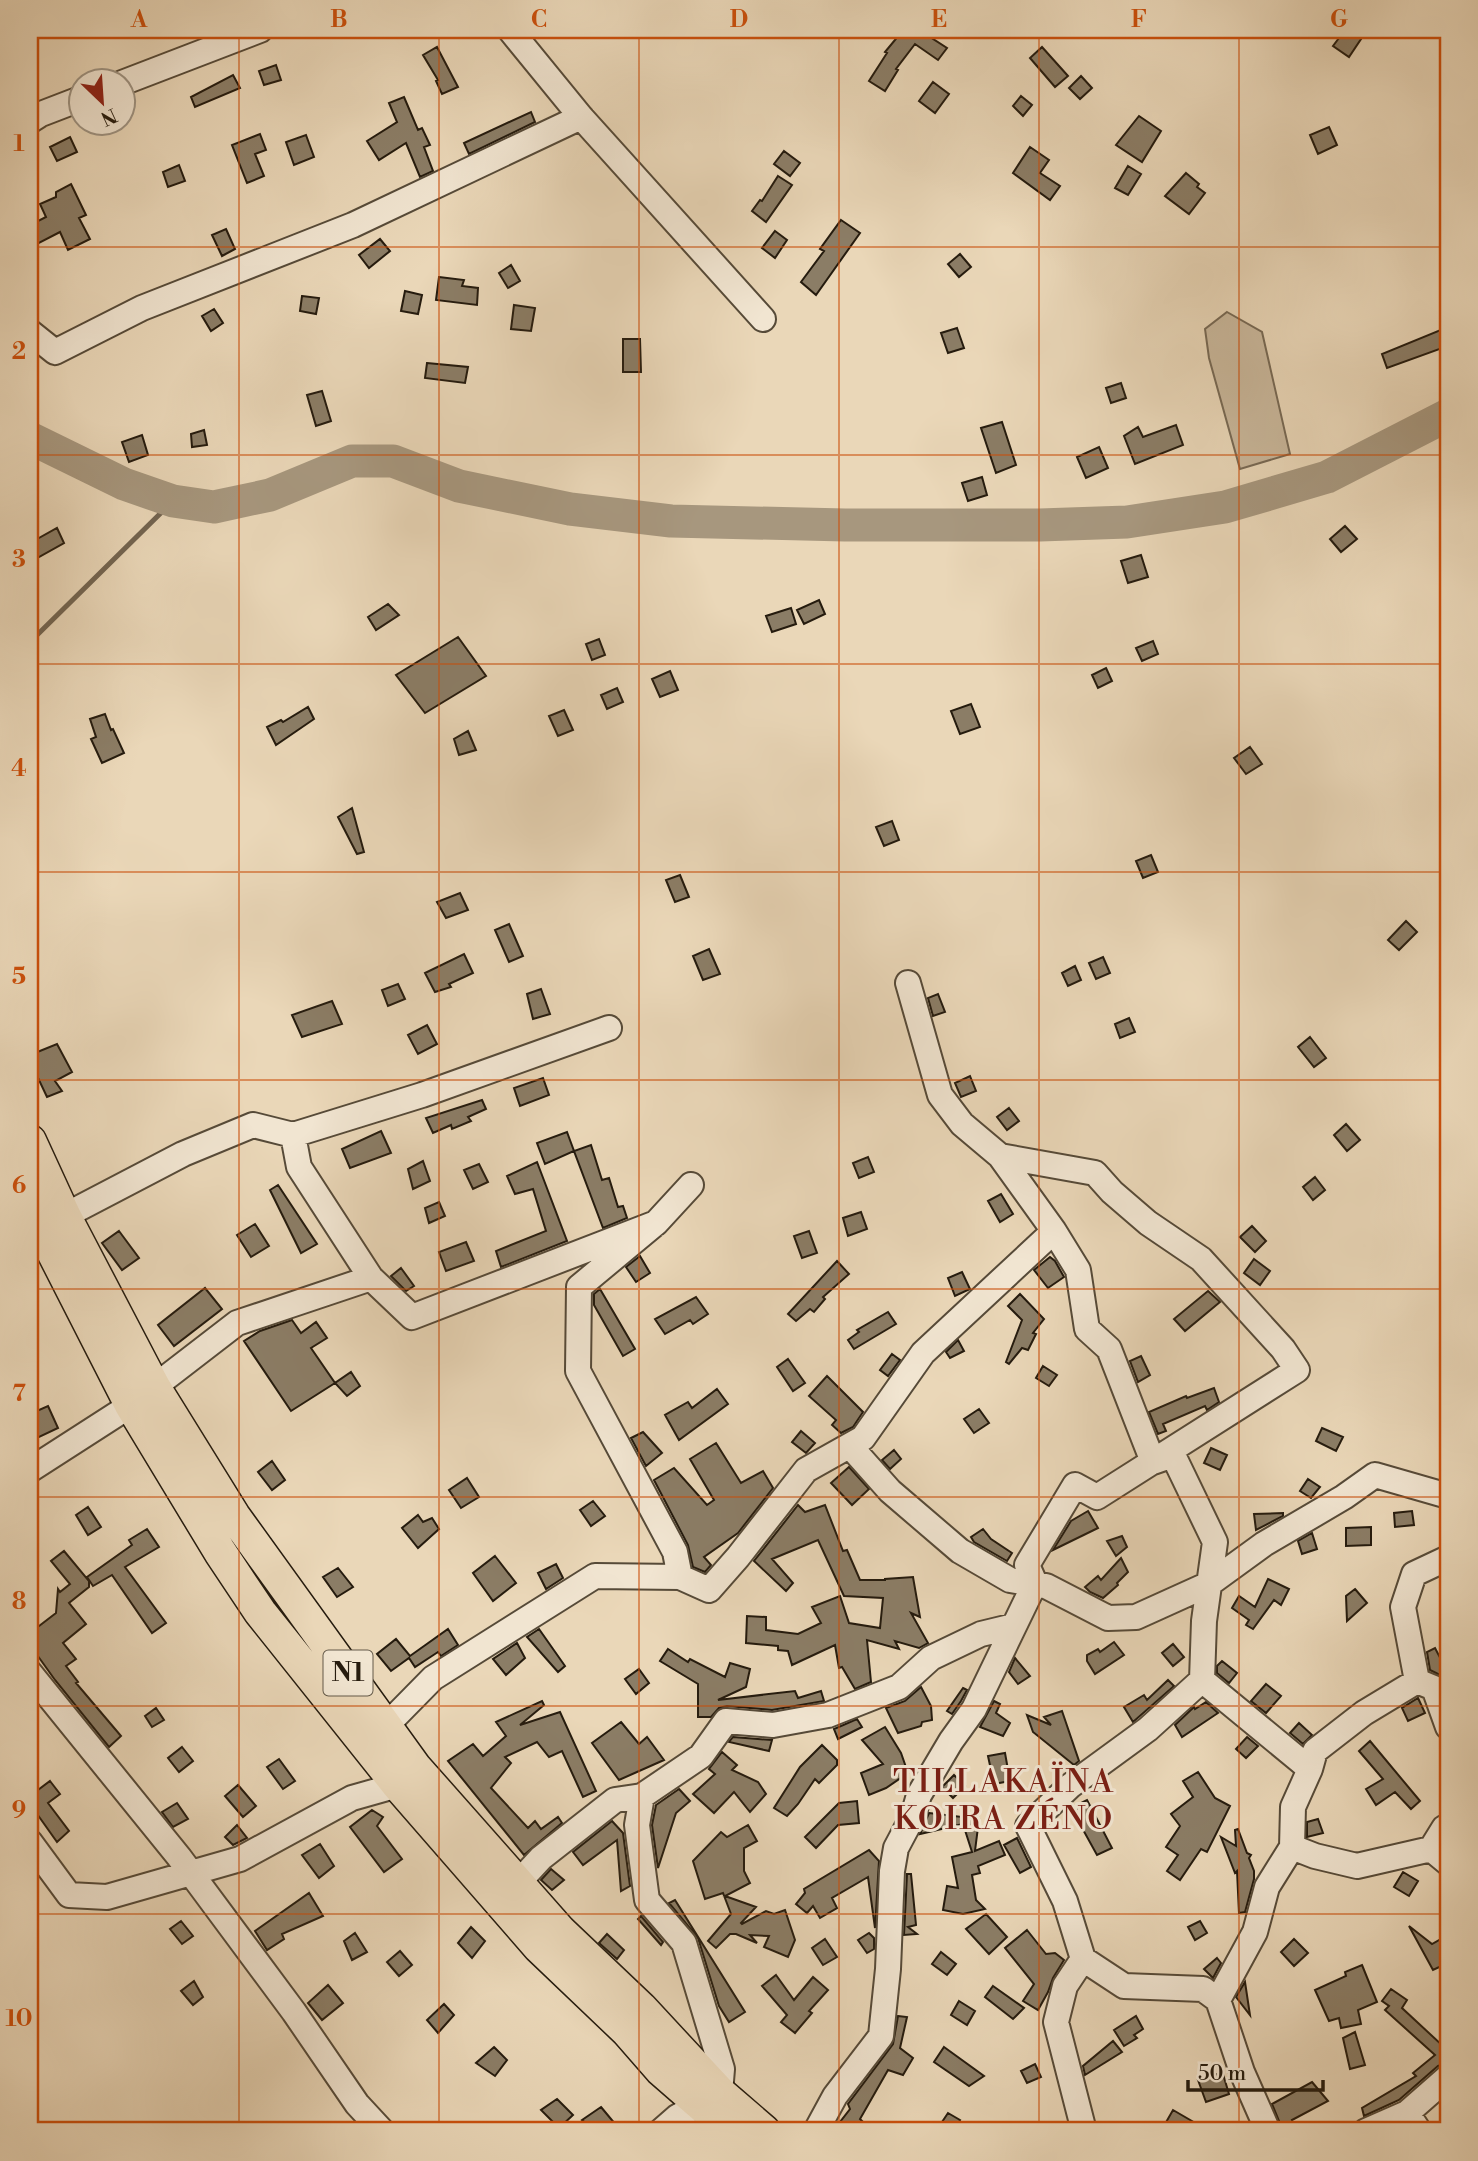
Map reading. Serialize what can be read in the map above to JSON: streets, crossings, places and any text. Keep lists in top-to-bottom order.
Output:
{
  "streets": {
    "main road": ["N1"]
  },
  "districts": ["TILLAKAÏNA KOIRA ZÉNO"],
  "scale_bar": "50 m",
  "north": "bottom right",
  "grid": {
    "columns": [
      "A",
      "B",
      "C",
      "D",
      "E",
      "F",
      "G"
    ],
    "rows": [
      "1",
      "2",
      "3",
      "4",
      "5",
      "6",
      "7",
      "8",
      "9",
      "10"
    ]
  }
}
